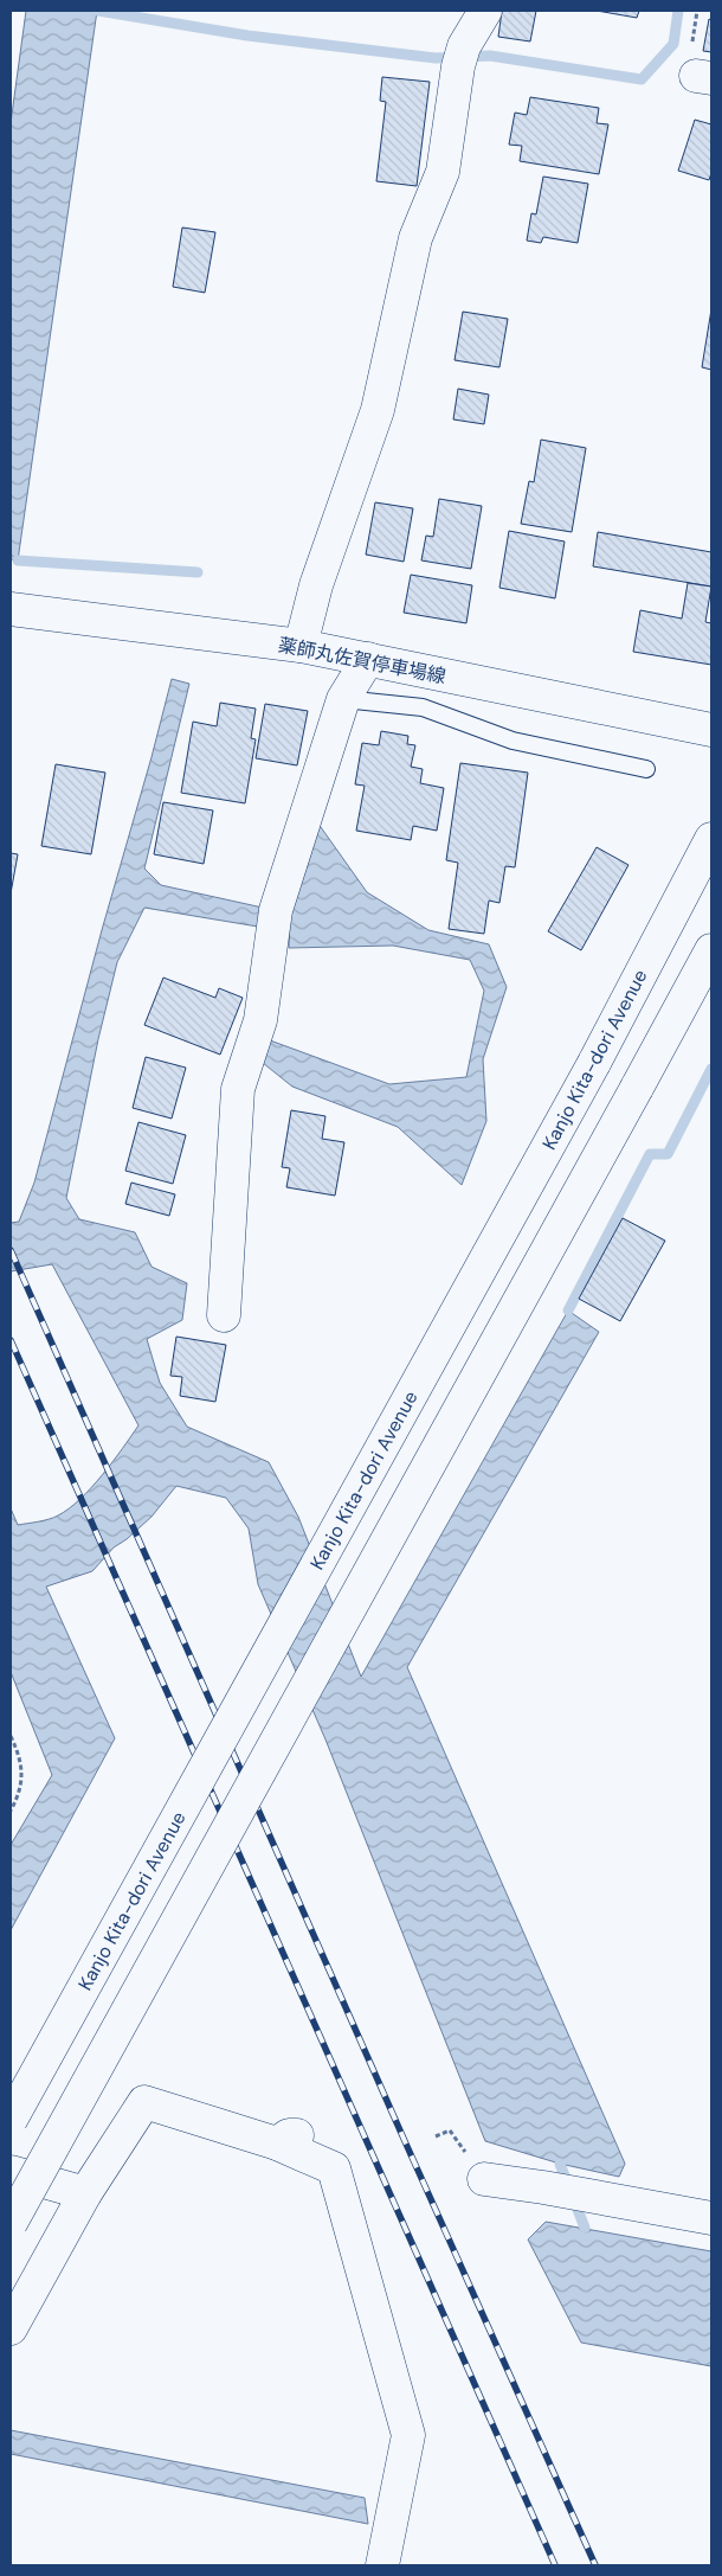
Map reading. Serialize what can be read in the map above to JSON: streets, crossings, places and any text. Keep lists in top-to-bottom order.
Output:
{
  "streets": {
    "main road": ["薬師丸佐賀停車場線", "Kanjo Kita-dori Avenue"]
  }
}
